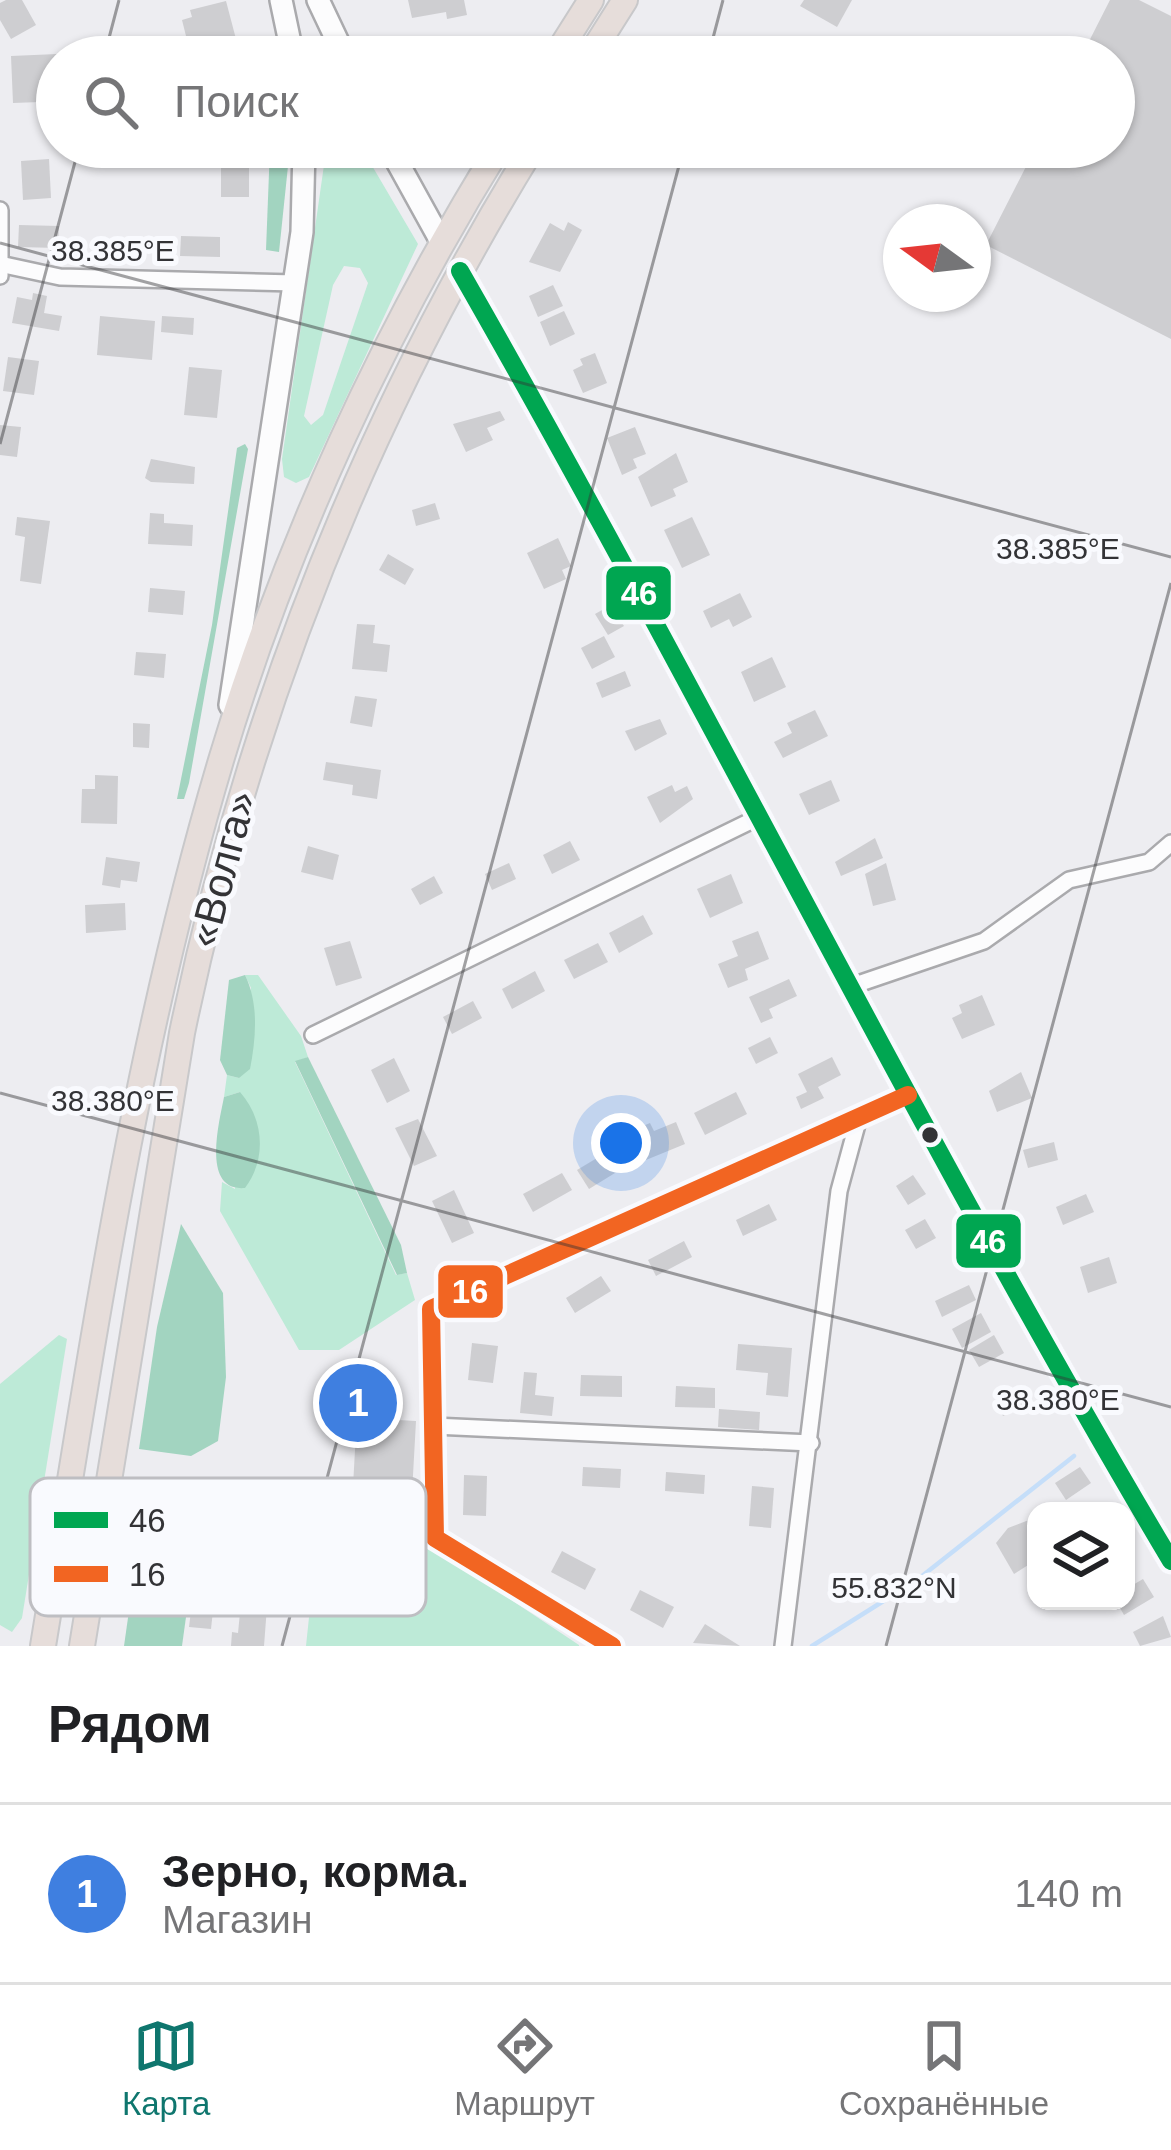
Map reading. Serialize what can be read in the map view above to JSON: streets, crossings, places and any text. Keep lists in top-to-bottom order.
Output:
{
  "streets": {
    "highway": ["«Волга»"]
  },
  "lines": ["transit line 46", "transit line 16"],
  "legend": ["46", "16"],
  "north": "left",
  "page": {
    "search": "Поиск",
    "pins": "1",
    "heading": "Рядом",
    "list": [
      {
        "mark": "1",
        "name": "Зерно, корма.",
        "note": "Магазин",
        "value": "140 m"
      }
    ],
    "nav": ["Карта", "Маршрут", "Сохранённые"]
  },
  "coordinates": ["38.385°E", "38.380°E", "55.832°N"]
}
